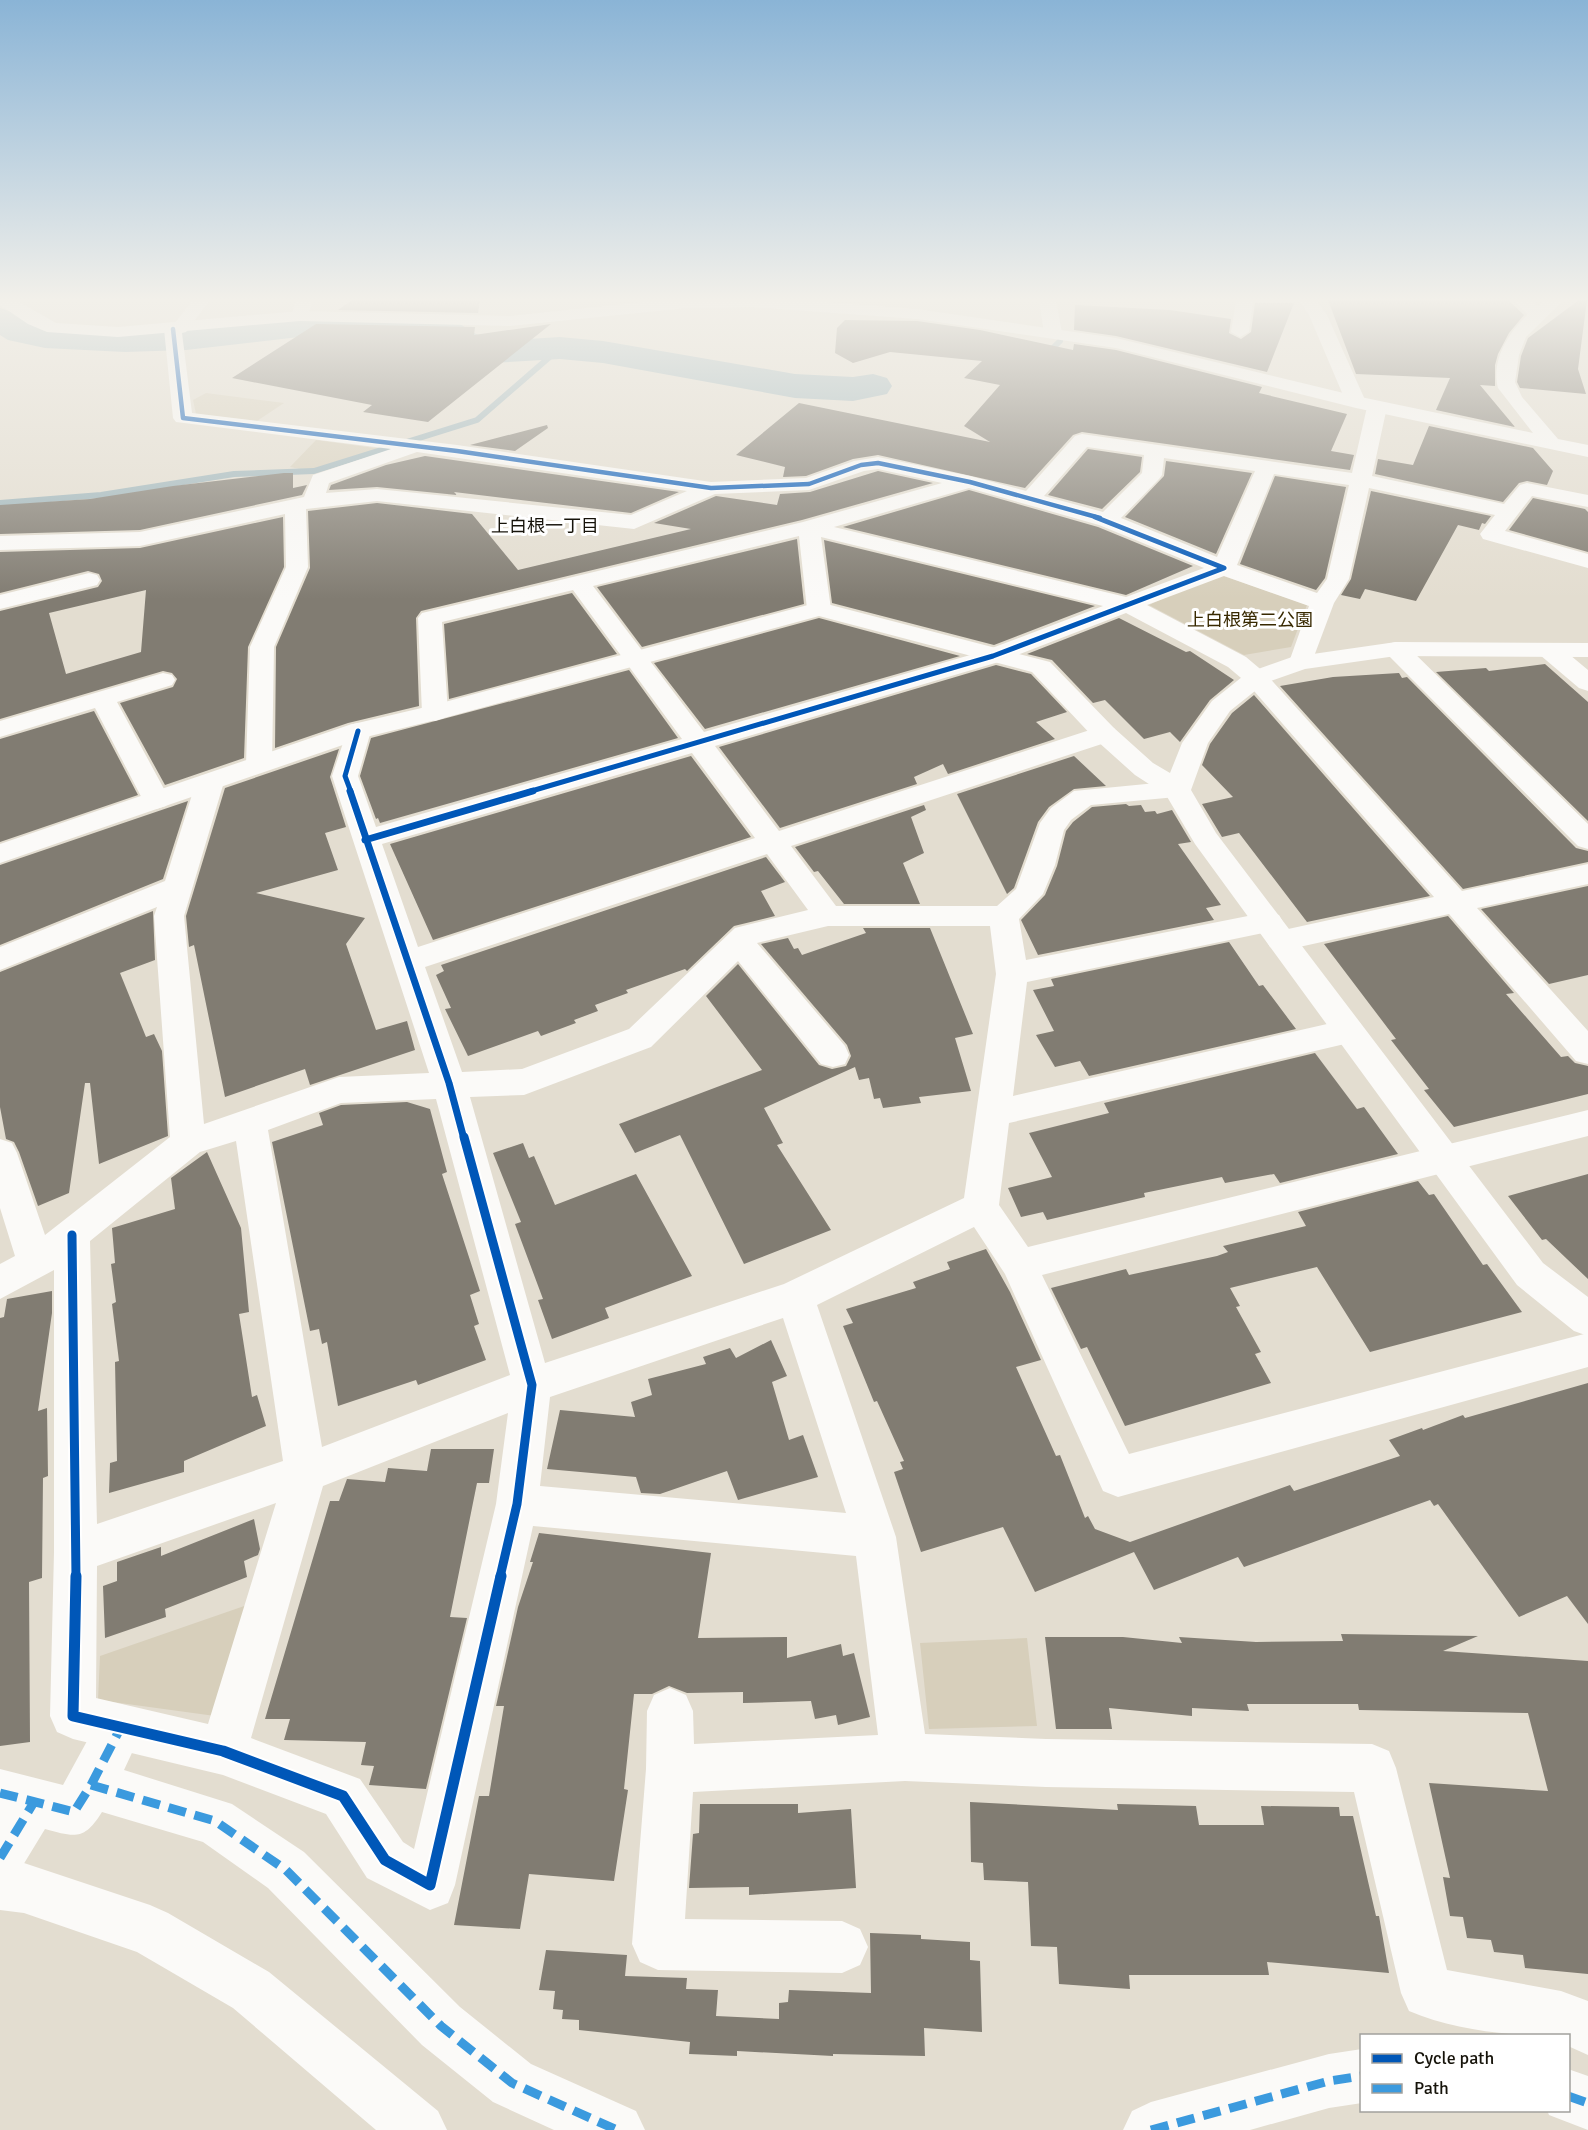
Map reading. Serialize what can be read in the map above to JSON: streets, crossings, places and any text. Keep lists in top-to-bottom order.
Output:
{
  "districts": ["上白根一丁目"],
  "parks": ["上白根第二公園"],
  "legend": ["Cycle path", "Path"]
}
